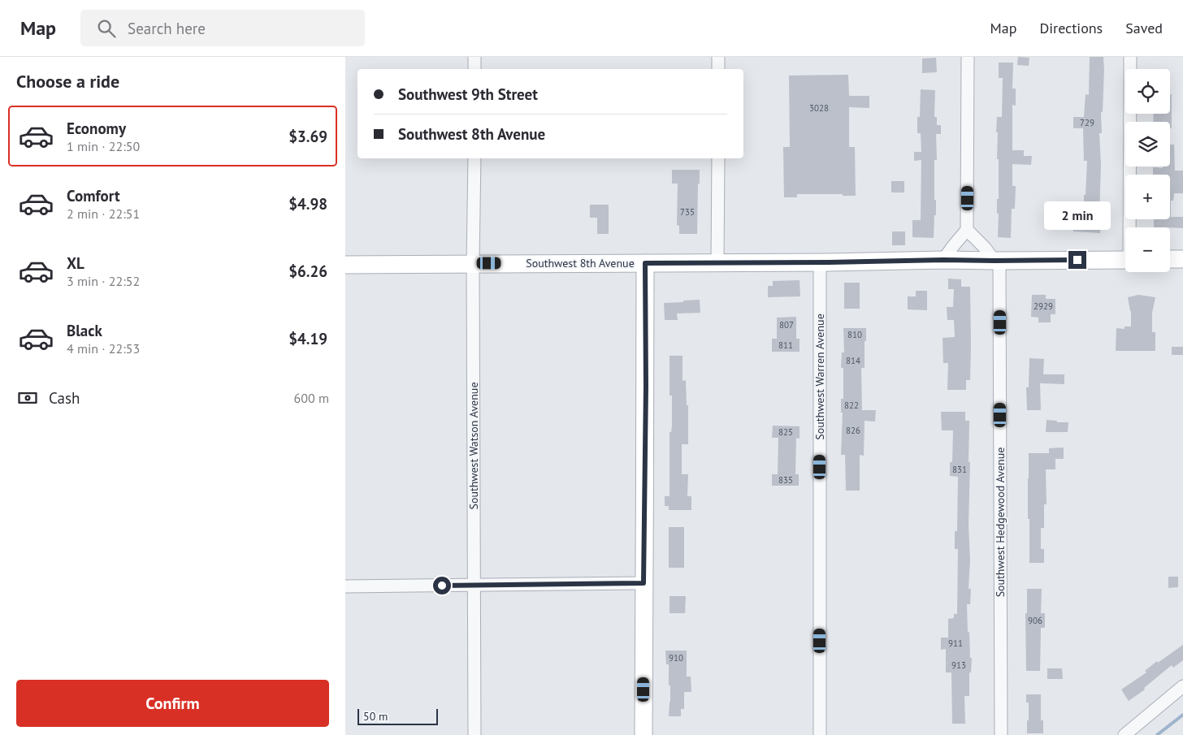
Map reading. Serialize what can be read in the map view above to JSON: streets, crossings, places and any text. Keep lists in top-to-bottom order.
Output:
{
  "streets": {
    "street": [
      "Southwest 8th Avenue",
      "Southwest Warren Avenue",
      "Southwest Watson Avenue",
      "Southwest Hedgewood Avenue"
    ]
  },
  "crossings": [
    ["Southwest 8th Avenue", "Southwest Warren Avenue"],
    ["Southwest 8th Avenue", "Southwest Watson Avenue"],
    ["Southwest 8th Avenue", "Southwest Hedgewood Avenue"]
  ],
  "house_numbers": [
    "3028",
    "729",
    "735",
    "2929",
    "807",
    "810",
    "811",
    "814",
    "822",
    "826",
    "825",
    "831",
    "835",
    "906",
    "911",
    "910",
    "913"
  ],
  "scale_bar": "50 m",
  "page": {
    "header": "Map",
    "search": "Search here",
    "nav": ["Map", "Directions", "Saved"],
    "heading": "Choose a ride",
    "map_buttons": ["+", "−"],
    "banner": ["Southwest 9th Street", "Southwest 8th Avenue"],
    "list": [
      {
        "name": "Economy",
        "note": "1 min · 22:50",
        "value": "$3.69"
      },
      {
        "name": "Comfort",
        "note": "2 min · 22:51",
        "value": "$4.98"
      },
      {
        "name": "XL",
        "note": "3 min · 22:52",
        "value": "$6.26"
      },
      {
        "name": "Black",
        "note": "4 min · 22:53",
        "value": "$4.19"
      }
    ],
    "bubble": "2 min",
    "pay": ["Cash", "600 m"],
    "buttons": "Confirm",
    "scale": "50 m"
  }
}
